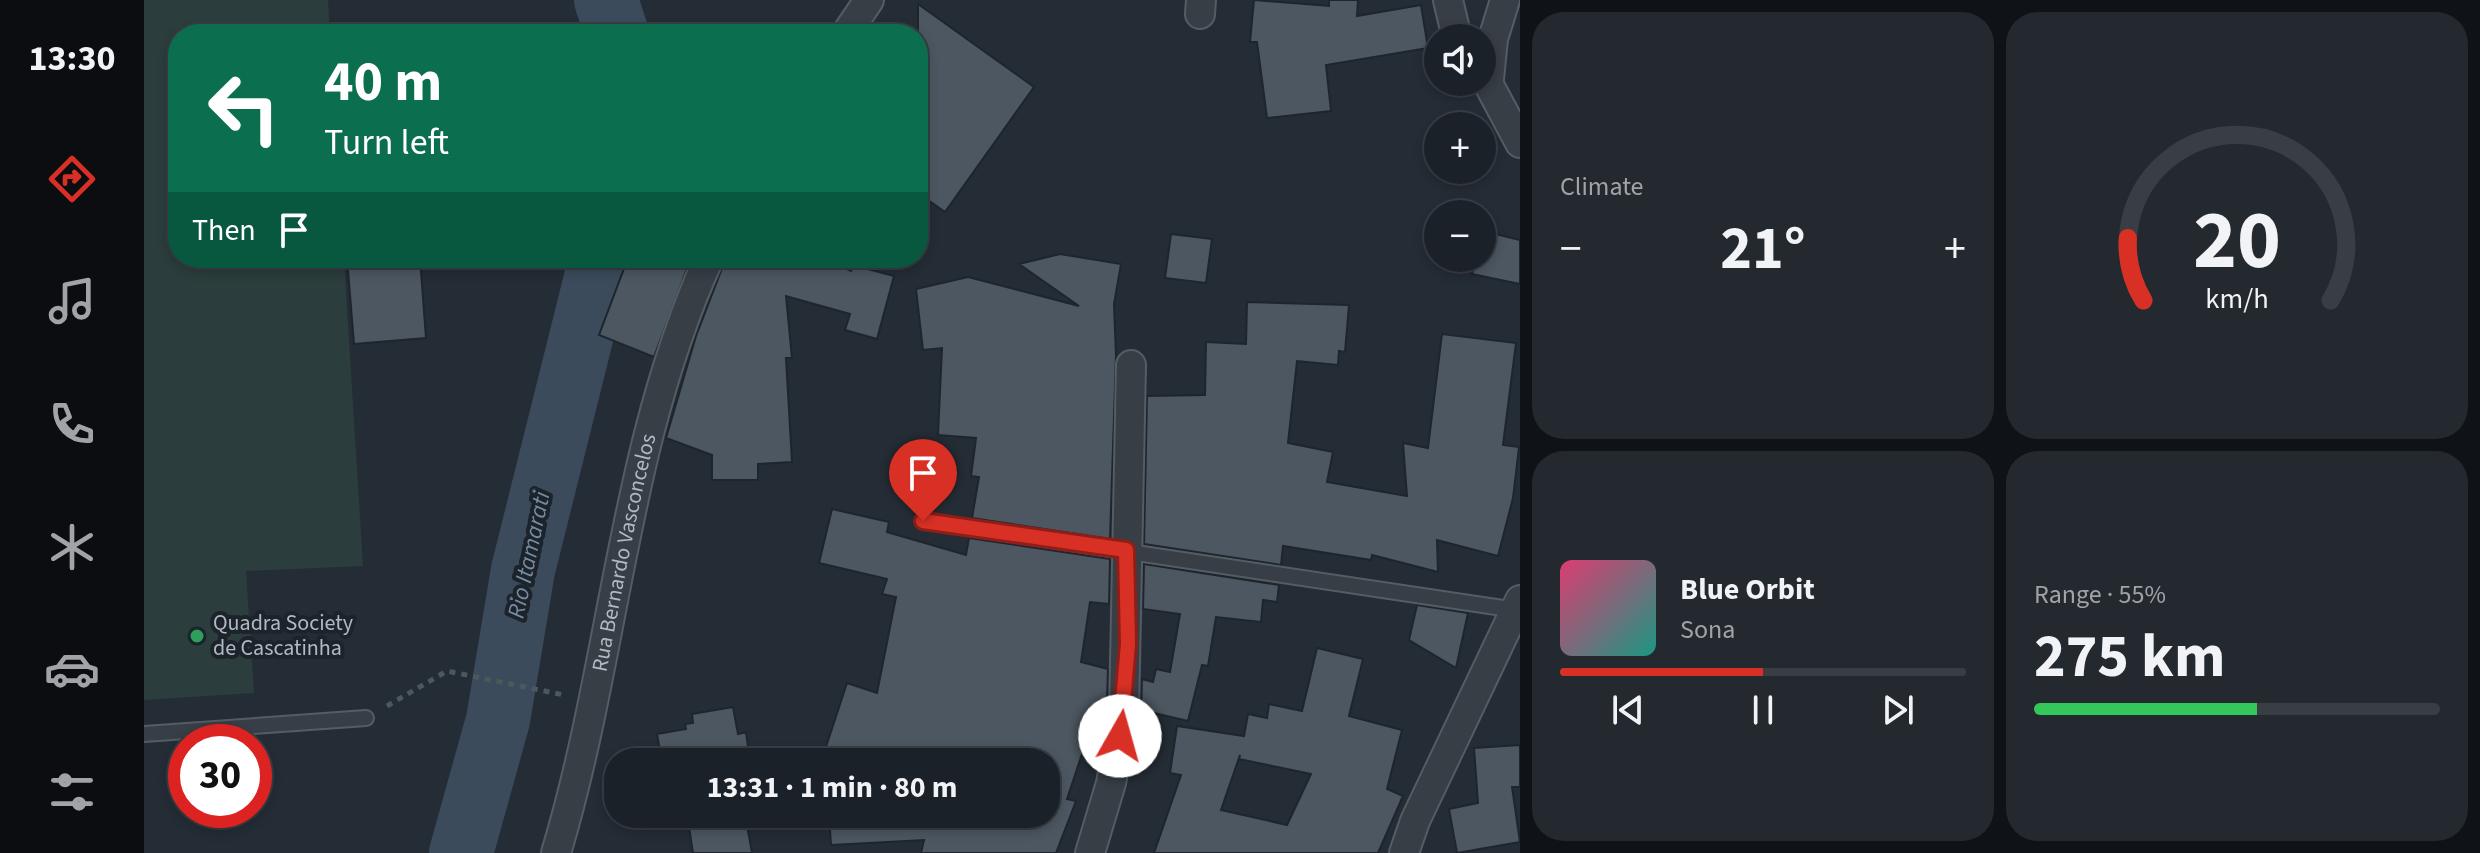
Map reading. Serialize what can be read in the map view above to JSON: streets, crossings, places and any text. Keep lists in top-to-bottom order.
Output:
{
  "streets": {
    "street": ["Rua Bernardo Vasconcelos"]
  },
  "water": ["Rio Itamarati"],
  "places": ["Quadra Society de Cascatinha"],
  "page": {
    "tabs": "13:30",
    "tile": [
      "Climate",
      ["Range · 55%", "275 km"]
    ],
    "map_buttons": ["+", "−"],
    "turn": ["40 m", "Turn left"],
    "then": "Then",
    "heat": ["−", "21°", "+"],
    "song": ["Blue Orbit", "Sona"],
    "limit": "30",
    "trip": "13:31 · 1 min · 80 m",
    "gauge": ["20", "km/h"]
  }
}
